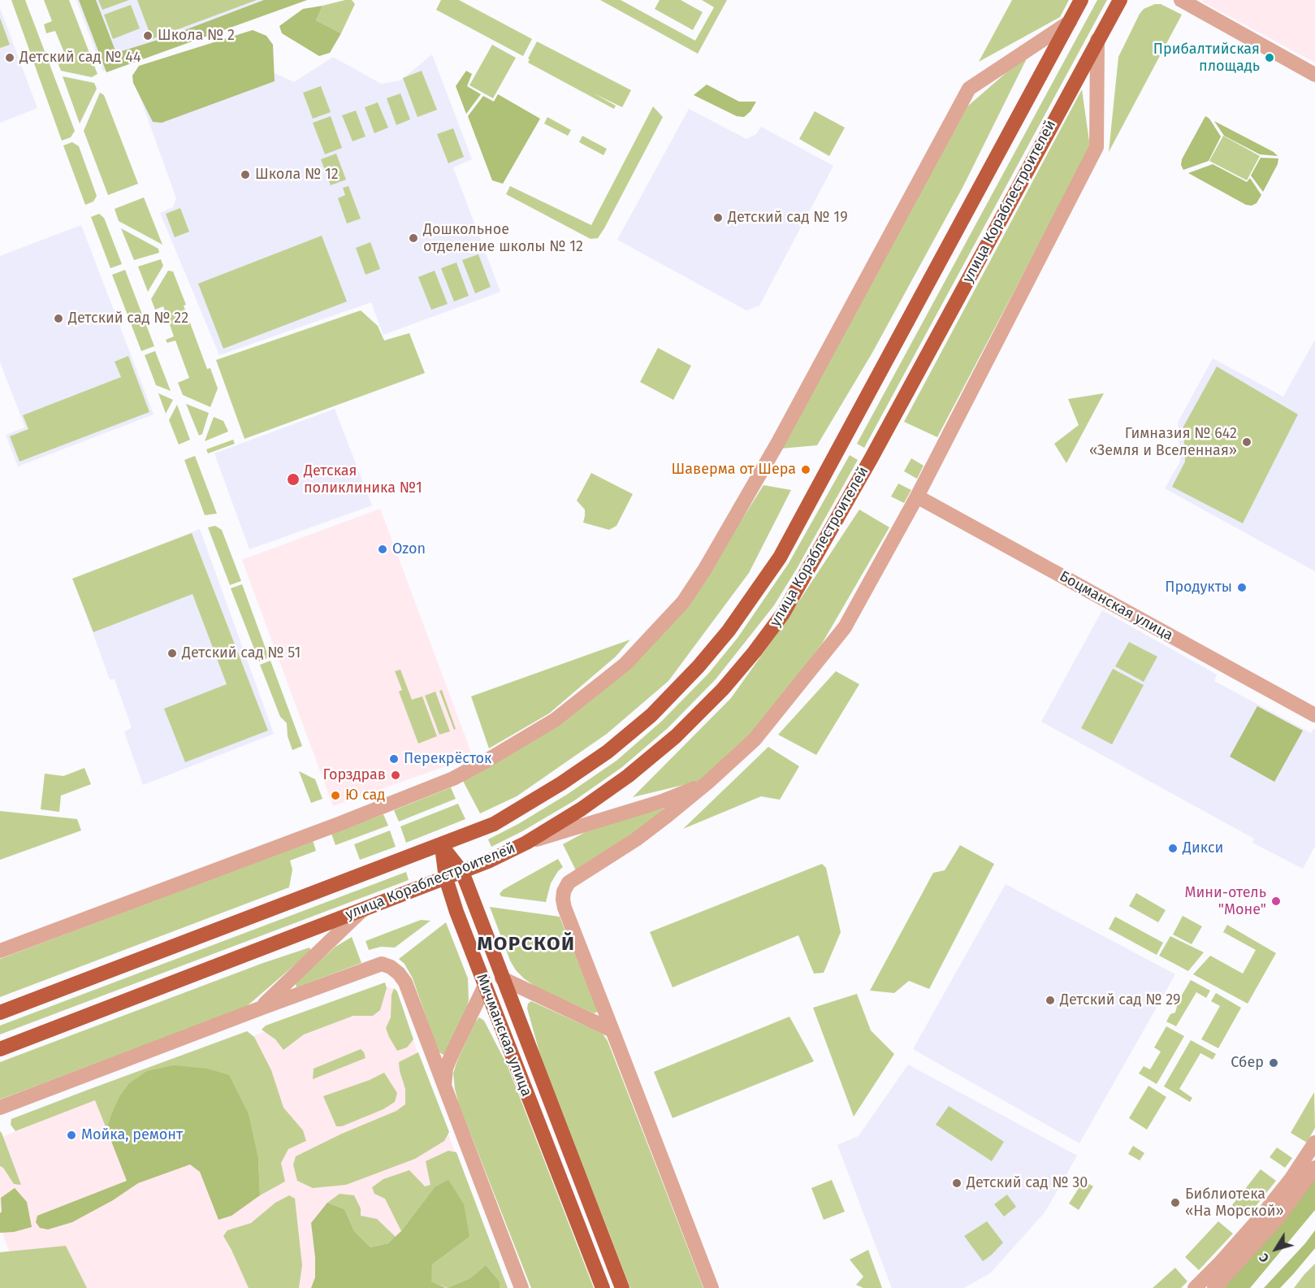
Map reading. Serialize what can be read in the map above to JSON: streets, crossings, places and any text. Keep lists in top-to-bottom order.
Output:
{
  "streets": {
    "main road": ["улица Кораблестроителей", "Мичманская улица"],
    "street": ["Боцманская улица"]
  },
  "crossings": [
    ["улица Кораблестроителей", "Боцманская улица"],
    ["улица Кораблестроителей", "Мичманская улица"]
  ],
  "districts": ["МОРСКОЙ"],
  "places": [
    "Школа № 2",
    "Детский сад № 44",
    "Прибалтийская площадь",
    "Школа № 12",
    "Детский сад № 19",
    "Дошкольное отделение школы № 12",
    "Детский сад № 22",
    "Гимназия № 642 «Земля и Вселенная»",
    "Шаверма от Шера",
    "Детская поликлиника №1",
    "Ozon",
    "Продукты",
    "Детский сад № 51",
    "Перекрёсток",
    "Горздрав",
    "Ю сад",
    "Дикси",
    "Мини-отель \"Моне\"",
    "Детский сад № 29",
    "Сбер",
    "Мойка, ремонт",
    "Детский сад № 30",
    "Библиотека «На Морской»"
  ],
  "north": "bottom left"
}
